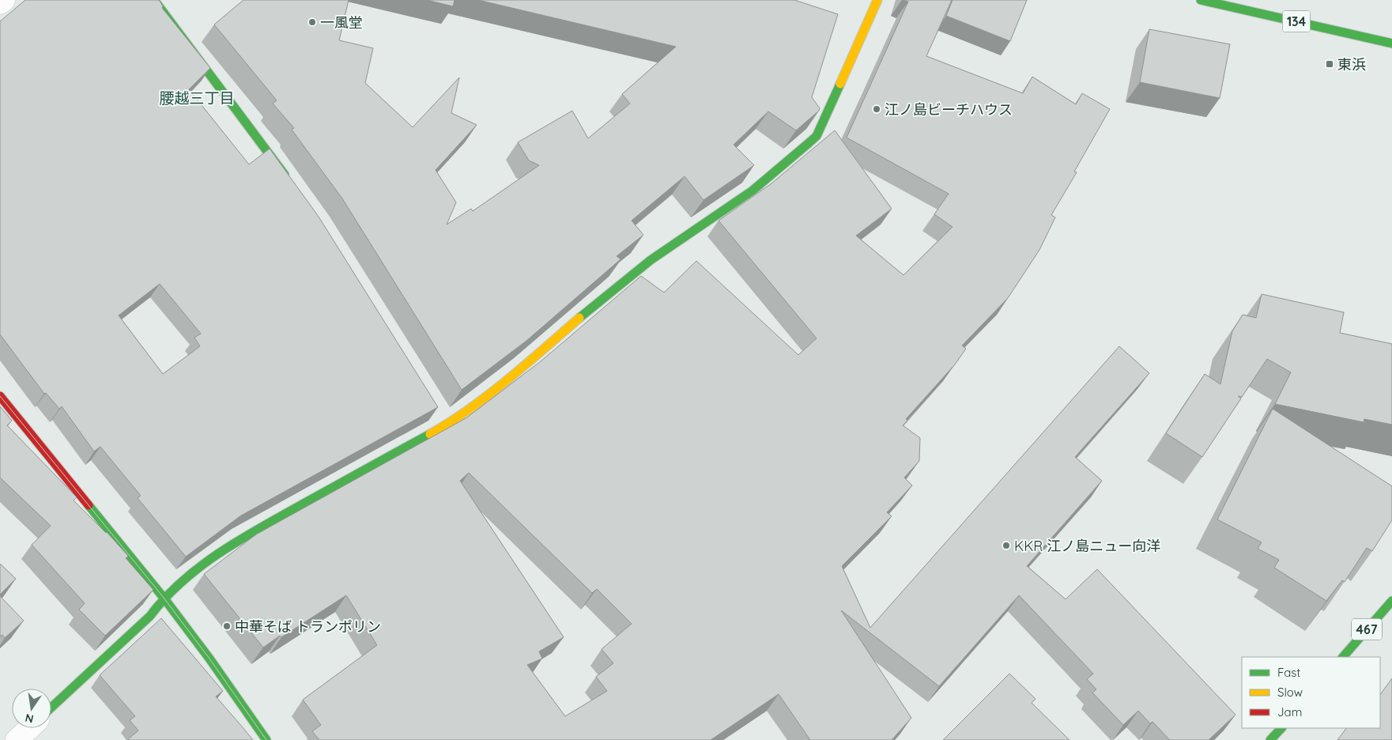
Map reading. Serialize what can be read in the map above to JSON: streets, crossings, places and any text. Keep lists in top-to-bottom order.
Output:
{
  "streets": {
    "main road": ["134", "467"]
  },
  "districts": ["腰越三丁目"],
  "places": {
    "other": [
      "一風堂",
      "江ノ島ビーチハウス",
      "KKR 江ノ島ニュー向洋",
      "中華そば トランポリン"
    ],
    "transit": ["東浜"]
  },
  "legend": ["Fast", "Slow", "Jam"],
  "north": "bottom"
}
